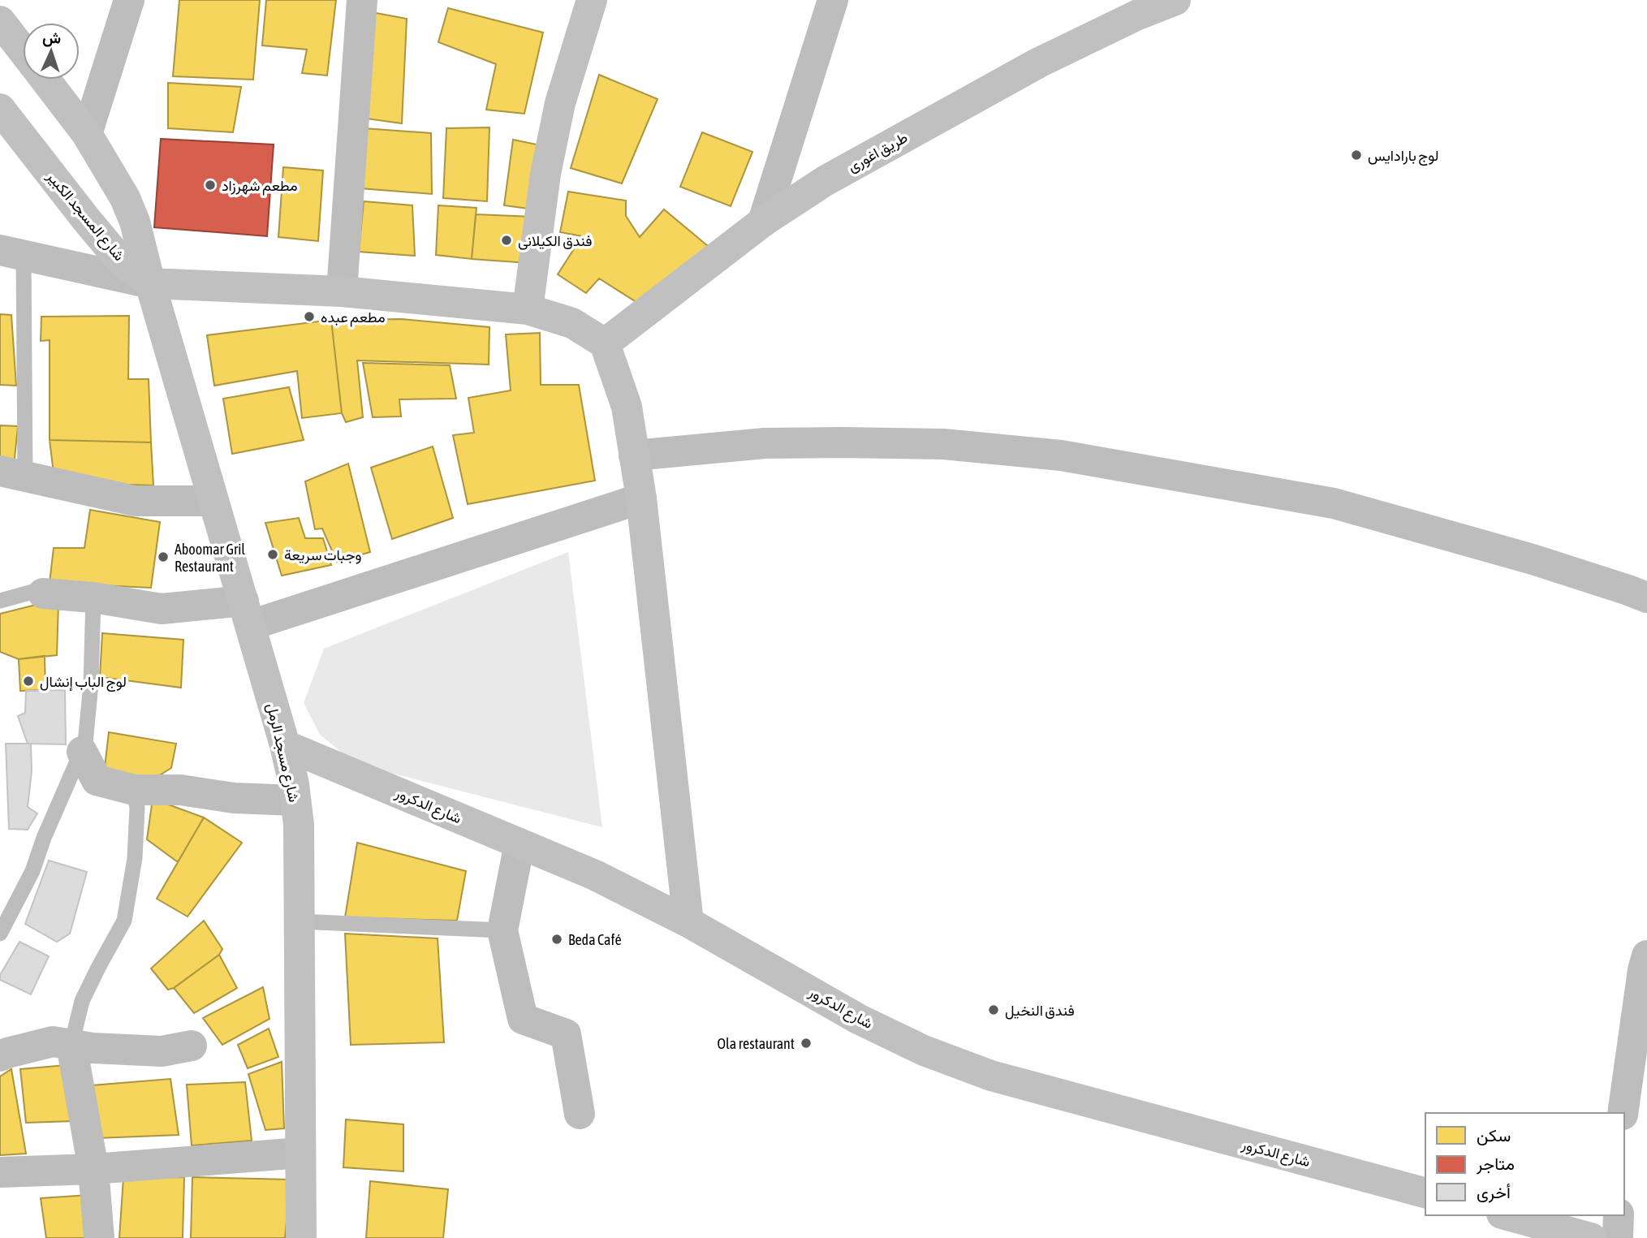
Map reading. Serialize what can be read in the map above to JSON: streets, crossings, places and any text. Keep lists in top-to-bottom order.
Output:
{
  "streets": {
    "street": [
      "طريق اغورى",
      "شارع المسجد الكبير",
      "شارع مسجد الرمل",
      "شارع الدكرور"
    ]
  },
  "crossings": [
    ["شارع المسجد الكبير", "شارع مسجد الرمل"],
    ["شارع مسجد الرمل", "شارع الدكرور"]
  ],
  "places": [
    "لوج بارادايس",
    "مطعم شهرزاد",
    "فندق الكيلانى",
    "مطعم عبده",
    "وجبات سريعة",
    "Aboomar Gril Restaurant",
    "لوج الباب إنشال",
    "Beda Café",
    "فندق النخيل",
    "Ola restaurant"
  ],
  "legend": ["سكن", "متاجر", "أخرى"],
  "north": "top"
}
